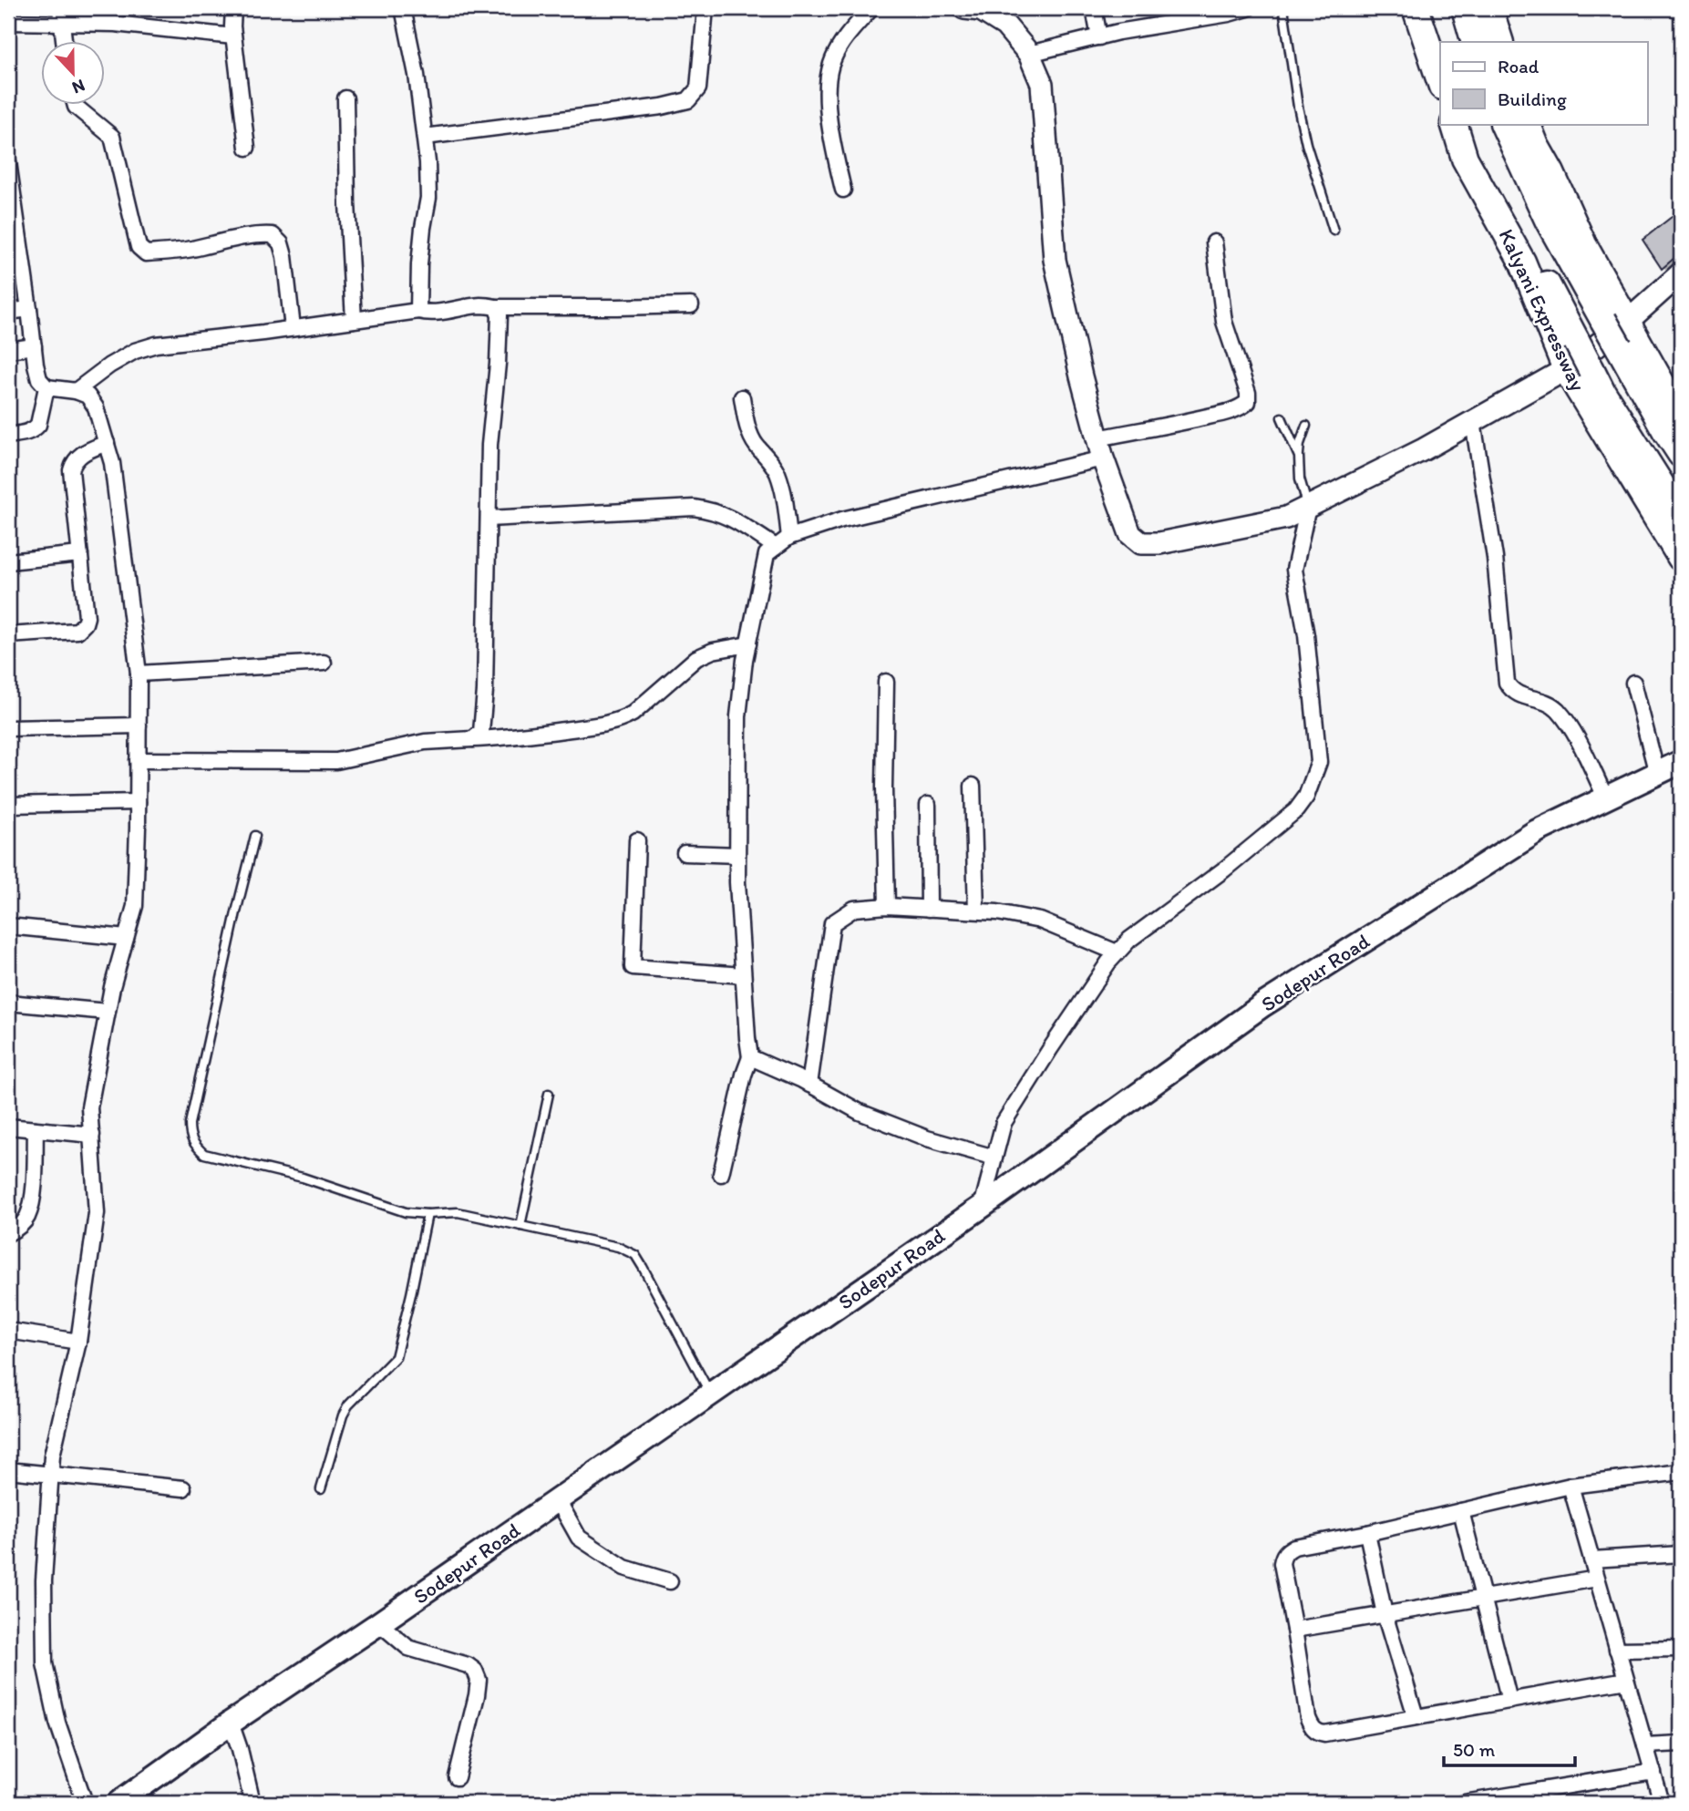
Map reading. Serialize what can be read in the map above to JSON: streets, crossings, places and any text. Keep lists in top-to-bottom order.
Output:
{
  "streets": {
    "highway": ["Kalyani Expressway"],
    "main road": ["Sodepur Road"]
  },
  "legend": ["Road", "Building"],
  "scale_bar": "50 m",
  "north": "bottom"
}
